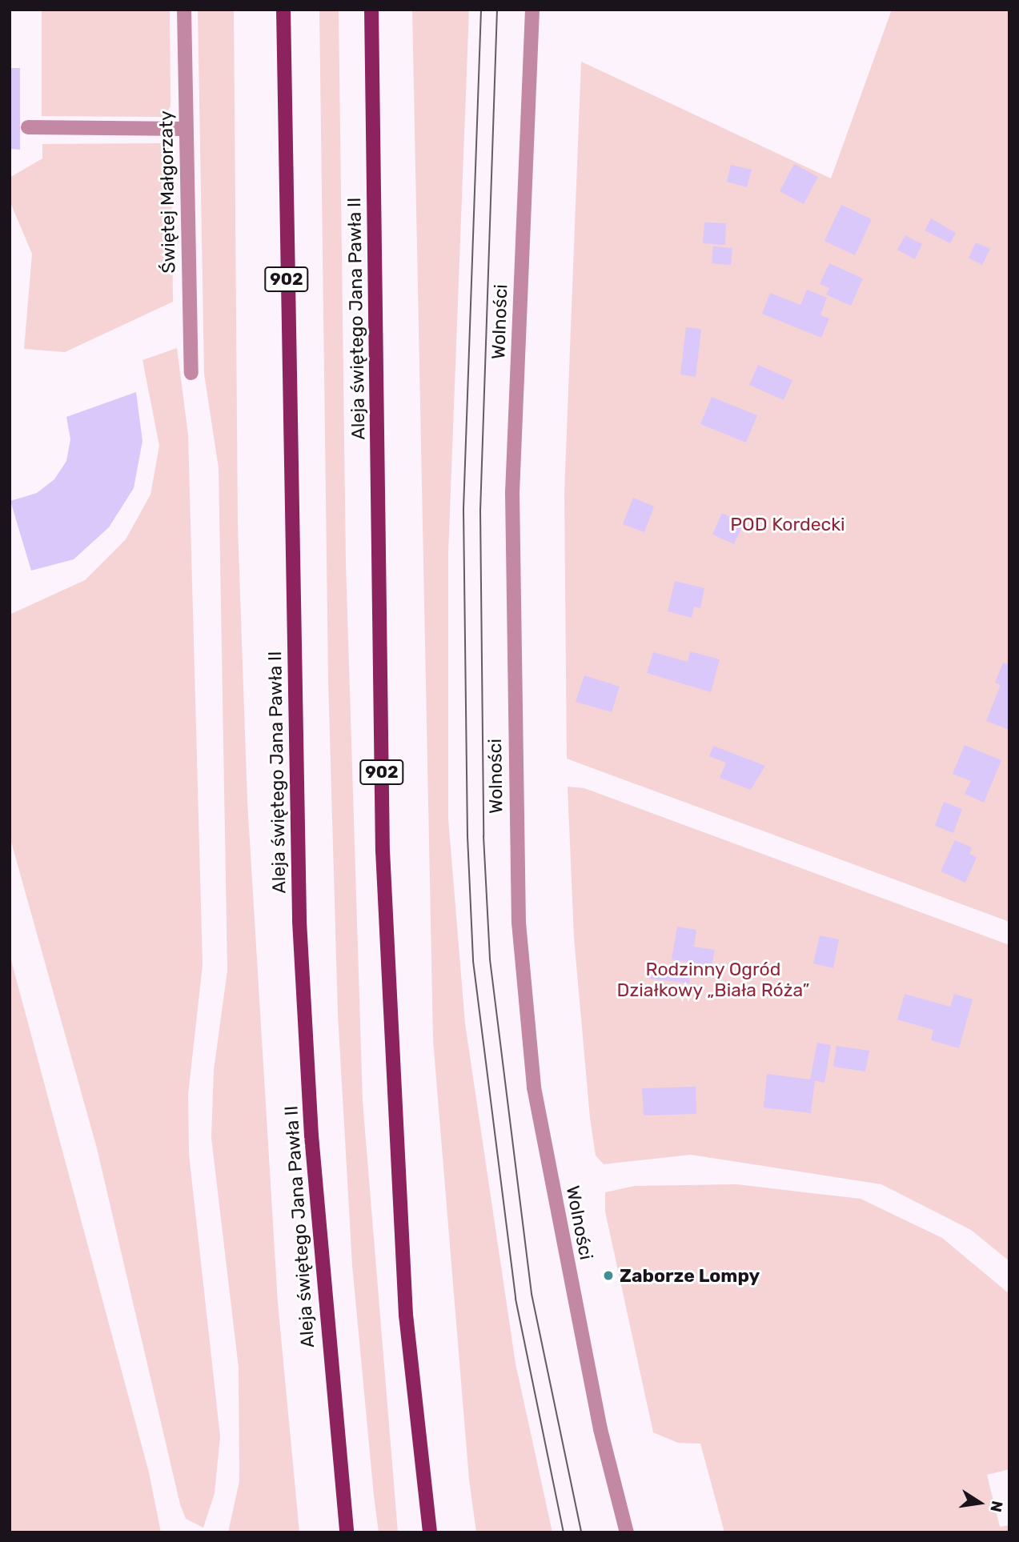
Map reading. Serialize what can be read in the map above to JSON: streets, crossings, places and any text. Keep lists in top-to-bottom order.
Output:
{
  "streets": {
    "main road": ["902", "Aleja świętego Jana Pawła II"],
    "street": ["Świętej Małgorzaty", "Wolności"]
  },
  "parks": ["POD Kordecki", "Rodzinny Ogród Działkowy „Biała Róża”"],
  "places": ["Zaborze Lompy"],
  "north": "right"
}
